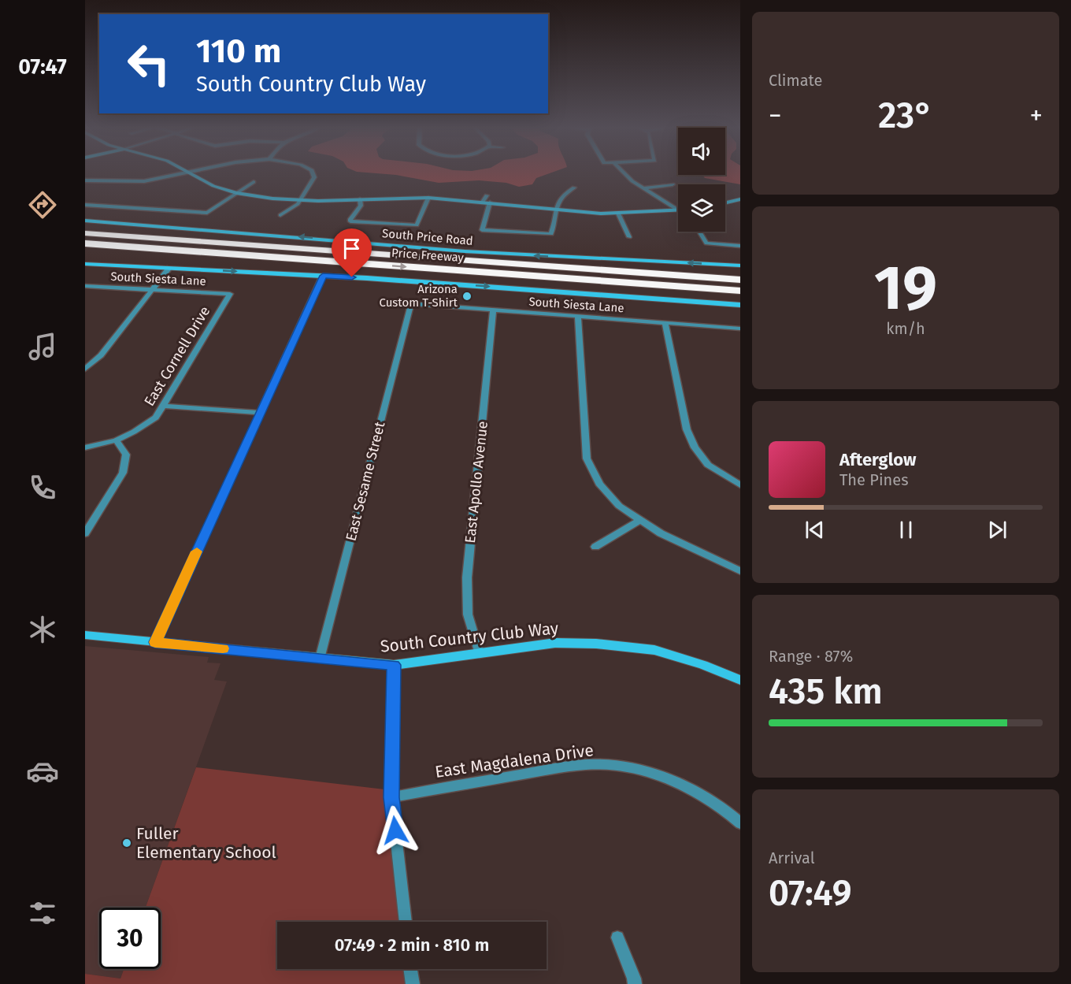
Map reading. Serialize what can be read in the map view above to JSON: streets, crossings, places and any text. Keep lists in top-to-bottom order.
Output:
{
  "streets": {
    "highway": ["Price Freeway"],
    "main road": ["South Price Road", "South Country Club Way"],
    "street": [
      "South Siesta Lane",
      "East Cornell Drive",
      "East Sesame Street",
      "East Apollo Avenue",
      "East Magdalena Drive"
    ]
  },
  "crossings": [
    ["South Siesta Lane", "East Cornell Drive"],
    ["South Siesta Lane", "East Sesame Street"],
    ["South Siesta Lane", "East Apollo Avenue"],
    ["East Sesame Street", "South Country Club Way"],
    ["East Apollo Avenue", "South Country Club Way"]
  ],
  "places": ["Arizona Custom T-Shirt", "Fuller Elementary School"],
  "page": {
    "tabs": "07:47",
    "tile": [
      "Climate",
      ["19", "km/h"],
      ["Range · 87%", "435 km"],
      ["Arrival", "07:49"]
    ],
    "turn": ["110 m", "South Country Club Way"],
    "heat": ["−", "23°", "+"],
    "song": ["Afterglow", "The Pines"],
    "limit": "30",
    "trip": "07:49 · 2 min · 810 m"
  }
}
